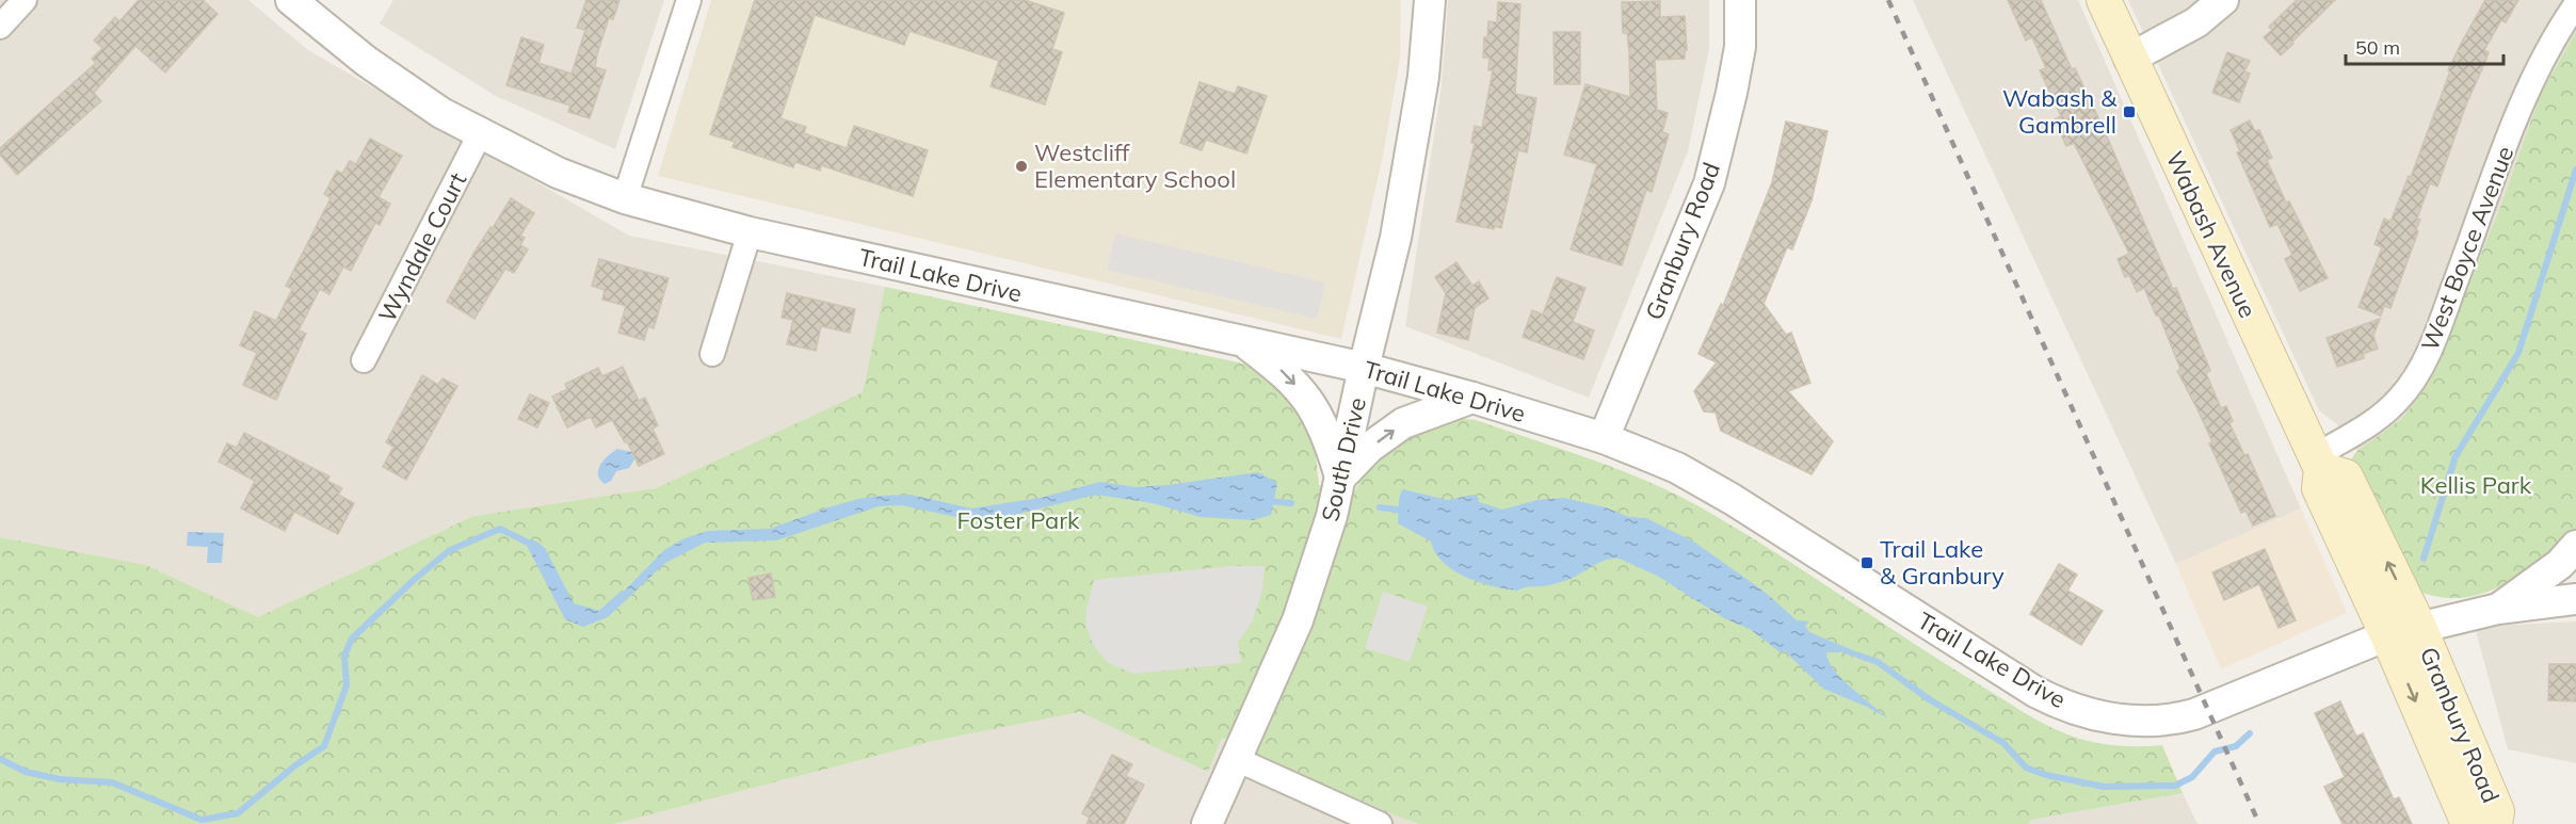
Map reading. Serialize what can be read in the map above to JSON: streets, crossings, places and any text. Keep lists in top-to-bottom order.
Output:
{
  "streets": {
    "main road": ["Wabash Avenue", "Granbury Road"],
    "street": [
      "Wyndale Court",
      "West Boyce Avenue",
      "Trail Lake Drive",
      "South Drive"
    ]
  },
  "crossings": [
    ["Wabash Avenue", "Granbury Road"],
    ["Wabash Avenue", "West Boyce Avenue"],
    ["Wabash Avenue", "Trail Lake Drive"],
    ["Granbury Road", "Trail Lake Drive"],
    ["Wyndale Court", "Trail Lake Drive"],
    ["Trail Lake Drive", "South Drive"]
  ],
  "parks": ["Kellis Park", "Foster Park"],
  "places": {
    "transit": ["Wabash & Gambrell", "Trail Lake & Granbury"],
    "other": ["Westcliff Elementary School"]
  },
  "scale_bar": "50 m"
}
